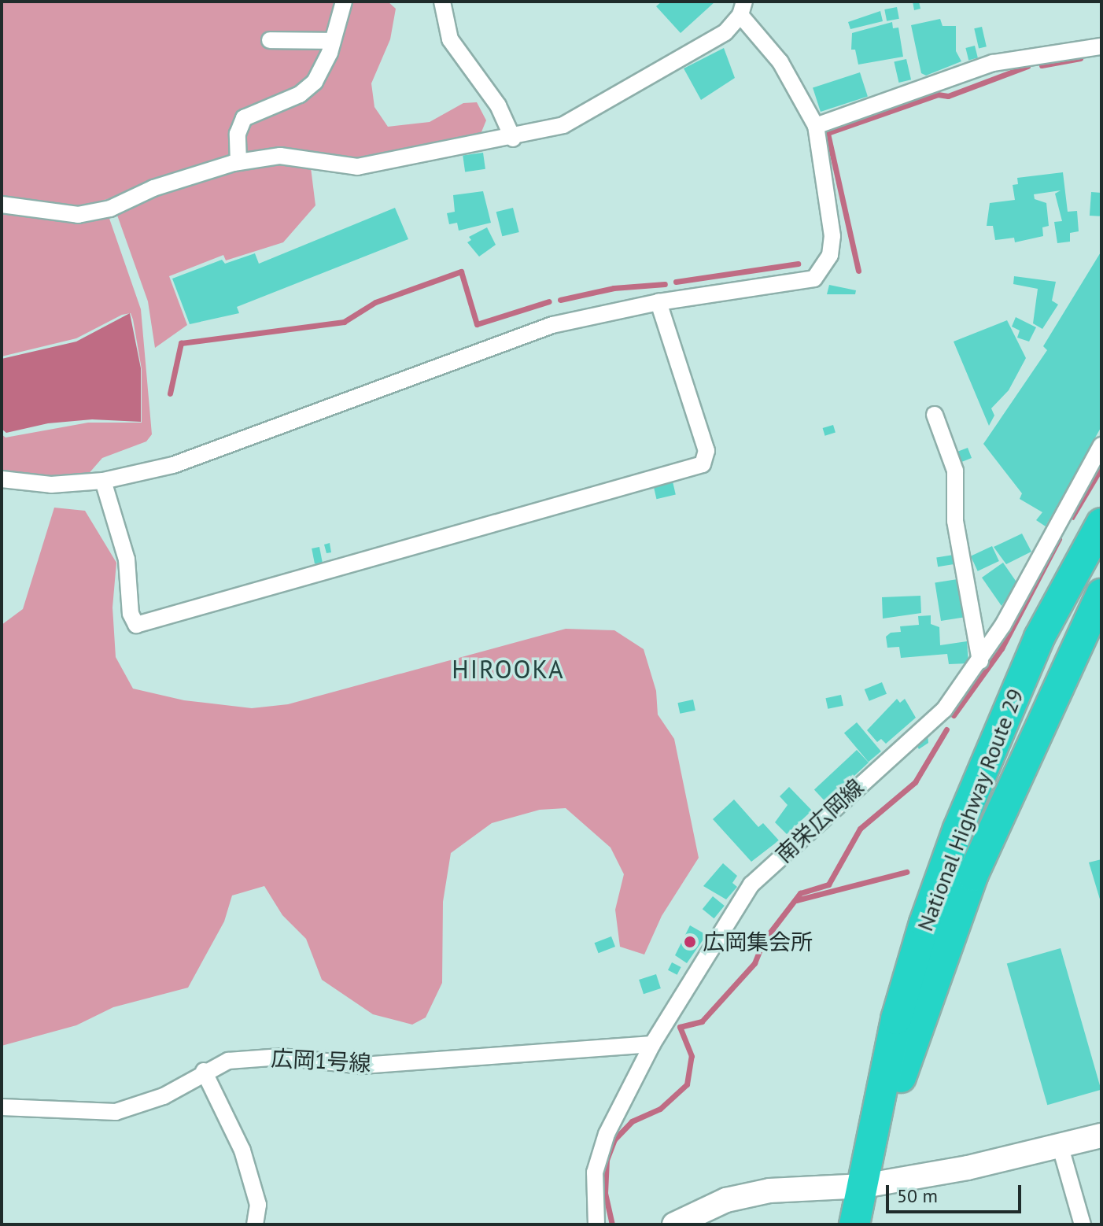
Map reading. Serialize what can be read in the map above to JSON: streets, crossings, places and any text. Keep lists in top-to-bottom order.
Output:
{
  "streets": {
    "highway": ["National Highway Route 29"],
    "street": ["南栄広岡線", "広岡1号線"]
  },
  "crossings": [
    ["南栄広岡線", "広岡1号線"]
  ],
  "districts": ["HIROOKA"],
  "places": ["広岡集会所"],
  "scale_bar": "50 m"
}
